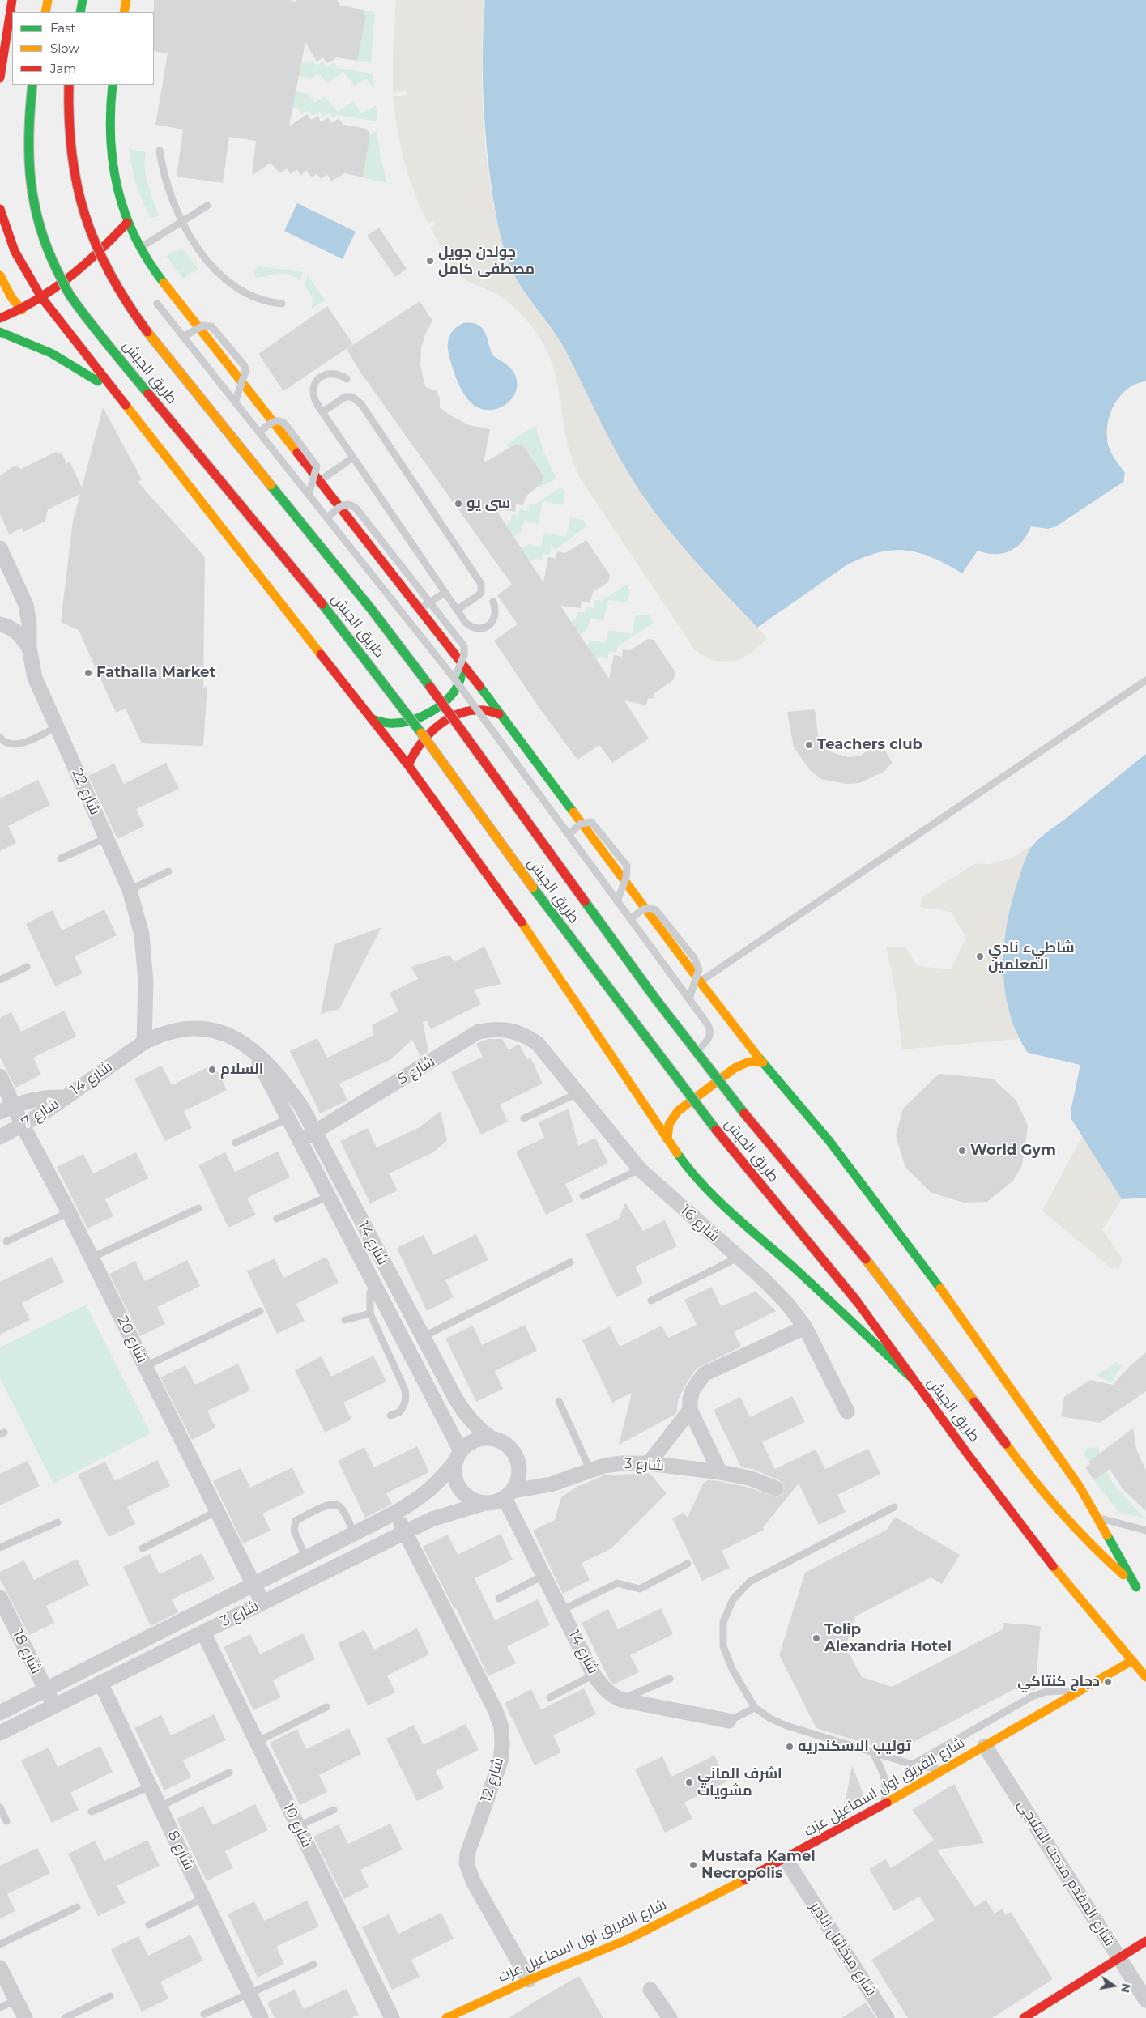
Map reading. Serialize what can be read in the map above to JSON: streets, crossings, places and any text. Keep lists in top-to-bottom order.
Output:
{
  "streets": {
    "main road": ["طريق الجيش", "شارع الفريق اول اسماعيل عزت"],
    "street": [
      "شارع 22",
      "شارع 5",
      "شارع 14",
      "شارع 7",
      "شارع 16",
      "شارع 20",
      "شارع 3",
      "شارع 18",
      "شارع 12",
      "شارع 10",
      "شارع 8",
      "شارع المقدم مدحت المليجى",
      "شارع ميخائيل ابادير"
    ]
  },
  "crossings": [
    ["طريق الجيش", "شارع الفريق اول اسماعيل عزت"],
    ["شارع 22", "شارع 14"],
    ["شارع 5", "شارع 14"],
    ["شارع 5", "شارع 16"],
    ["شارع 14", "شارع 7"],
    ["شارع 14", "شارع 3"],
    ["شارع 7", "شارع 20"],
    ["شارع 20", "شارع 3"],
    ["شارع 3", "شارع 18"],
    ["شارع 3", "شارع 12"],
    ["شارع 3", "شارع 10"],
    ["شارع 3", "شارع 8"],
    ["شارع 12", "شارع الفريق اول اسماعيل عزت"],
    ["شارع الفريق اول اسماعيل عزت", "شارع المقدم مدحت المليجى"],
    ["شارع الفريق اول اسماعيل عزت", "شارع ميخائيل ابادير"]
  ],
  "places": [
    "جولدن جويل مصطفى كامل",
    "سى يو",
    "Fathalla Market",
    "Teachers club",
    "شاطيء نادي المعلمين",
    "السلام",
    "World Gym",
    "Tolip Alexandria Hotel",
    "دجاج كنتاكي",
    "توليب الاسكندريه",
    "اشرف الماني مشويات",
    "Mustafa Kamel Necropolis"
  ],
  "legend": ["Fast", "Slow", "Jam"],
  "north": "right"
}
